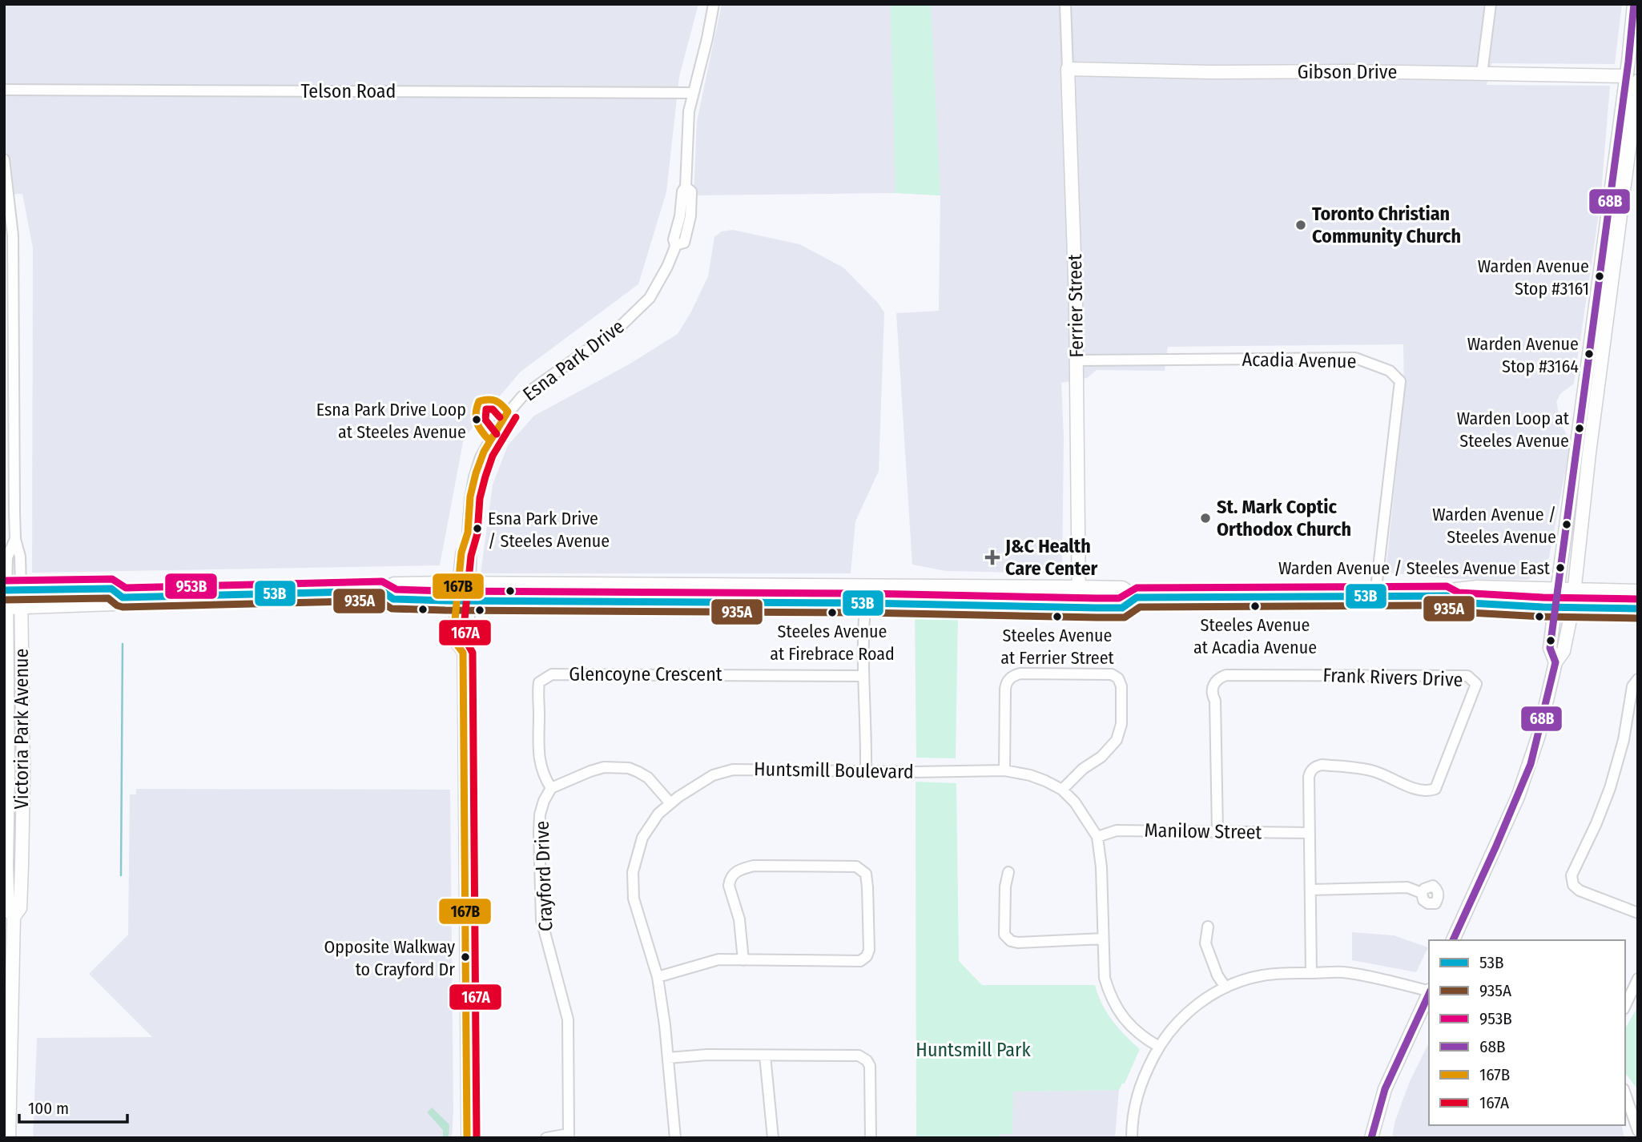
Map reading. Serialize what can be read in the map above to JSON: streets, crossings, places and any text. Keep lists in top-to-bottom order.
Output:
{
  "streets": {
    "main road": ["Gibson Drive", "Ferrier Street", "Victoria Park Avenue"],
    "street": [
      "Telson Road",
      "Esna Park Drive",
      "Acadia Avenue",
      "Glencoyne Crescent",
      "Frank Rivers Drive",
      "Huntsmill Boulevard",
      "Manilow Street",
      "Crayford Drive"
    ]
  },
  "crossings": [
    ["Gibson Drive", "Ferrier Street"],
    ["Telson Road", "Esna Park Drive"],
    ["Ferrier Street", "Acadia Avenue"],
    ["Glencoyne Crescent", "Crayford Drive"],
    ["Frank Rivers Drive", "Manilow Street"],
    ["Huntsmill Boulevard", "Manilow Street"]
  ],
  "parks": ["Huntsmill Park"],
  "places": {
    "other": [
      "Toronto Christian Community Church",
      "Warden Avenue Stop #3161",
      "Warden Avenue Stop #3164",
      "Esna Park Drive Loop at Steeles Avenue",
      "Warden Loop at Steeles Avenue",
      "St. Mark Coptic Orthodox Church",
      "Warden Avenue / Steeles Avenue",
      "Esna Park Drive / Steeles Avenue",
      "Warden Avenue / Steeles Avenue East",
      "Steeles Avenue at Acadia Avenue",
      "Steeles Avenue at Firebrace Road",
      "Steeles Avenue at Ferrier Street",
      "Opposite Walkway to Crayford Dr"
    ],
    "health": ["J&C Health Care Center"]
  },
  "lines": [
    "transit line 68B",
    "transit line 167B",
    "transit line 167A",
    "transit line 953B",
    "transit line 53B",
    "transit line 935A"
  ],
  "legend": [
    "53B",
    "935A",
    "953B",
    "68B",
    "167B",
    "167A"
  ],
  "scale_bar": "100 m"
}
